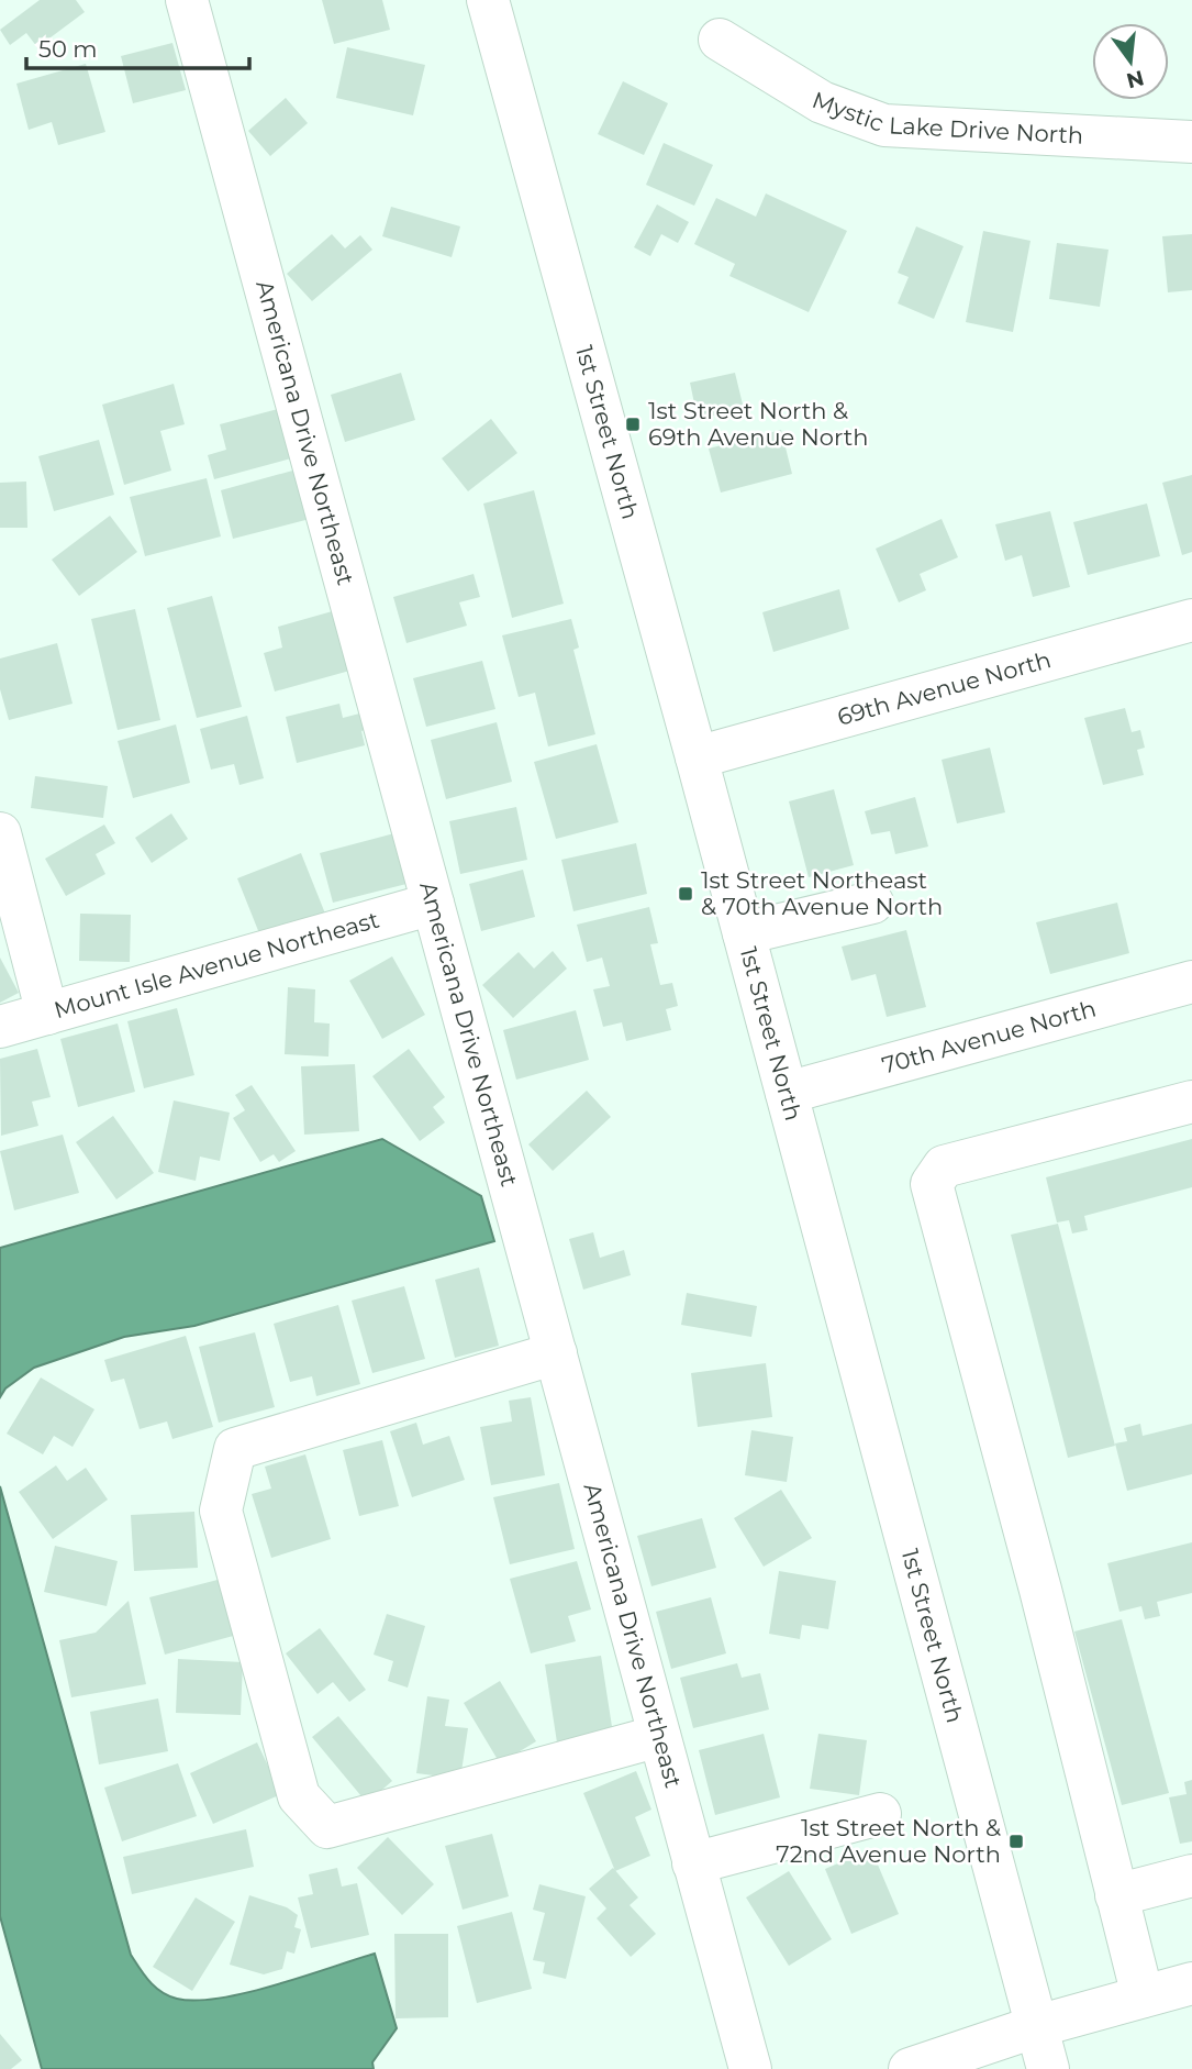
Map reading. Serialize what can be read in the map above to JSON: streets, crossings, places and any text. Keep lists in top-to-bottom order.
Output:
{
  "streets": {
    "street": [
      "Mystic Lake Drive North",
      "1st Street North",
      "Americana Drive Northeast",
      "69th Avenue North",
      "Mount Isle Avenue Northeast",
      "70th Avenue North"
    ]
  },
  "crossings": [
    ["1st Street North", "69th Avenue North"],
    ["1st Street North", "70th Avenue North"],
    ["Americana Drive Northeast", "Mount Isle Avenue Northeast"]
  ],
  "places": {
    "transit": ["1st Street North & 69th Avenue North", "1st Street Northeast & 70th Avenue North", "1st Street North & 72nd Avenue North"]
  },
  "scale_bar": "50 m",
  "north": "bottom"
}
